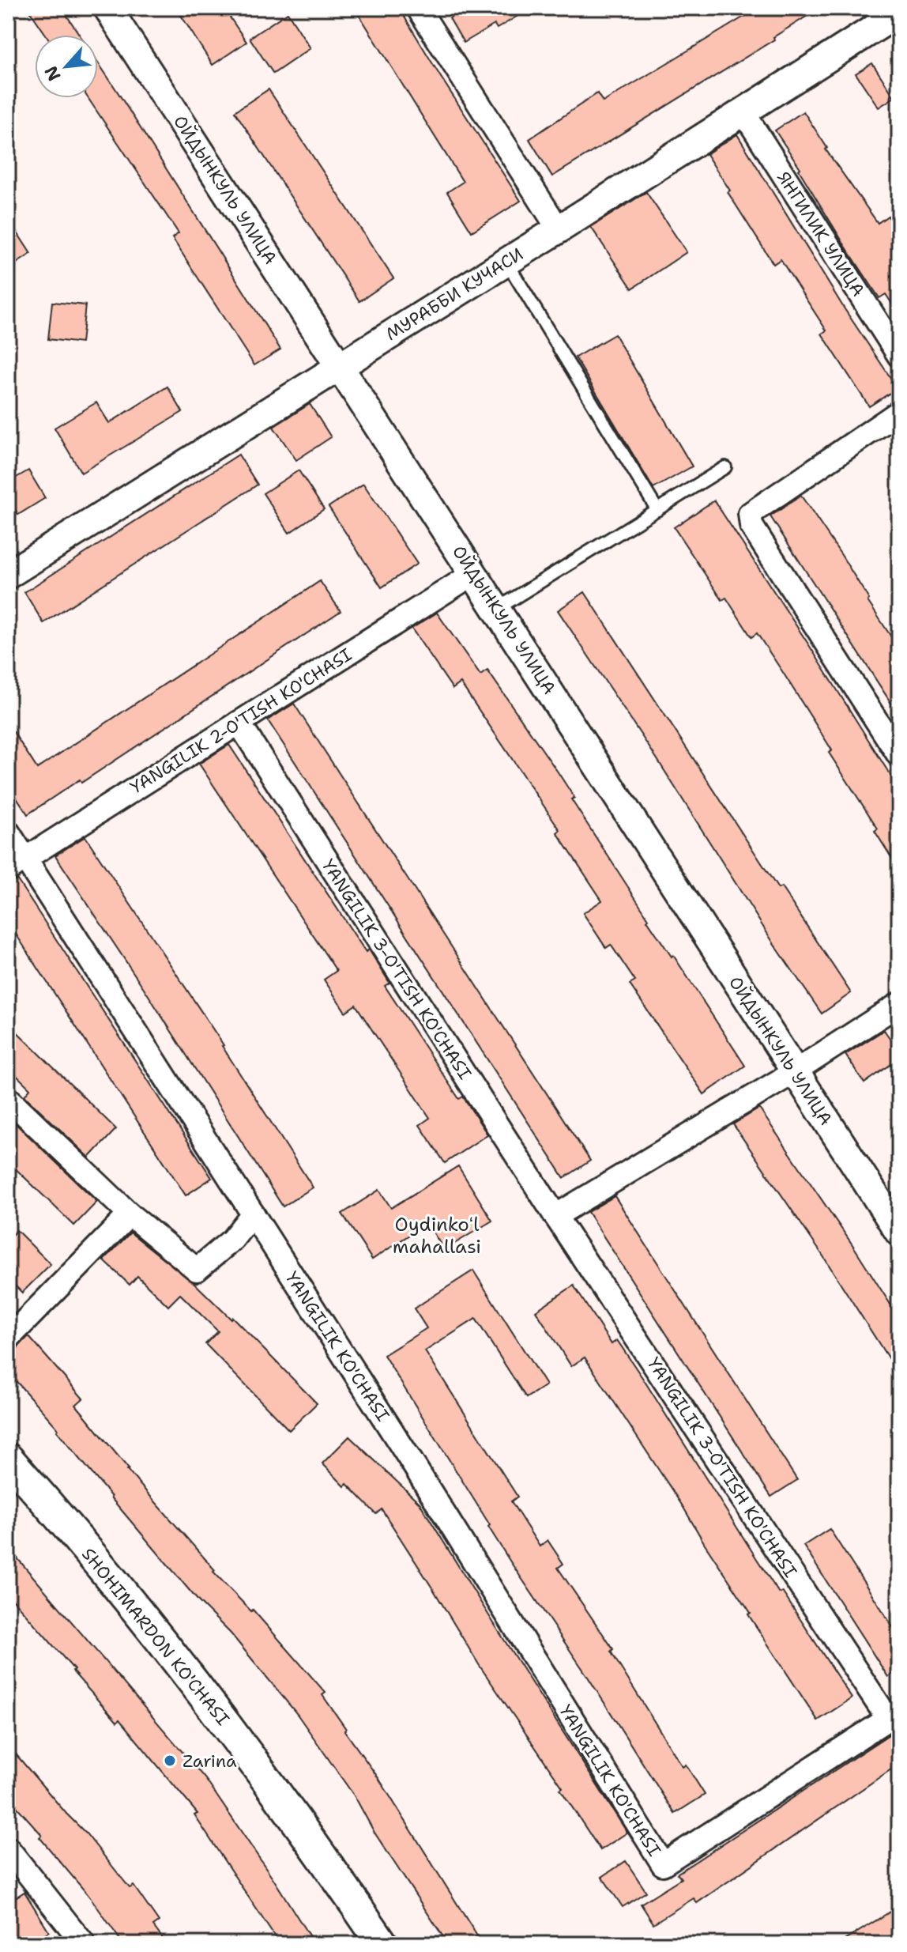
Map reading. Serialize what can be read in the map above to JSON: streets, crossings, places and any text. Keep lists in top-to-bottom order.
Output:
{
  "streets": {
    "main road": ["SHOHIMARDON KO'CHASI"],
    "street": [
      "ОЙДЫНКУЛЬ УЛИЦА",
      "ЯНГИЛИК УЛИЦА",
      "МУРАББИ КУЧАСИ",
      "YANGILIK 2-O'TISH KO'CHASI",
      "YANGILIK 3-O'TISH KO'CHASI",
      "YANGILIK KO'CHASI"
    ]
  },
  "crossings": [
    ["ОЙДЫНКУЛЬ УЛИЦА", "МУРАББИ КУЧАСИ"],
    ["ОЙДЫНКУЛЬ УЛИЦА", "YANGILIK 2-O'TISH KO'CHASI"],
    ["ЯНГИЛИК УЛИЦА", "МУРАББИ КУЧАСИ"],
    ["YANGILIK 2-O'TISH KO'CHASI", "YANGILIK 3-O'TISH KO'CHASI"],
    ["YANGILIK 2-O'TISH KO'CHASI", "YANGILIK KO'CHASI"],
    ["YANGILIK 3-O'TISH KO'CHASI", "YANGILIK KO'CHASI"]
  ],
  "districts": ["Oydinkoʻl mahallasi"],
  "places": ["Zarina"],
  "north": "bottom left"
}
